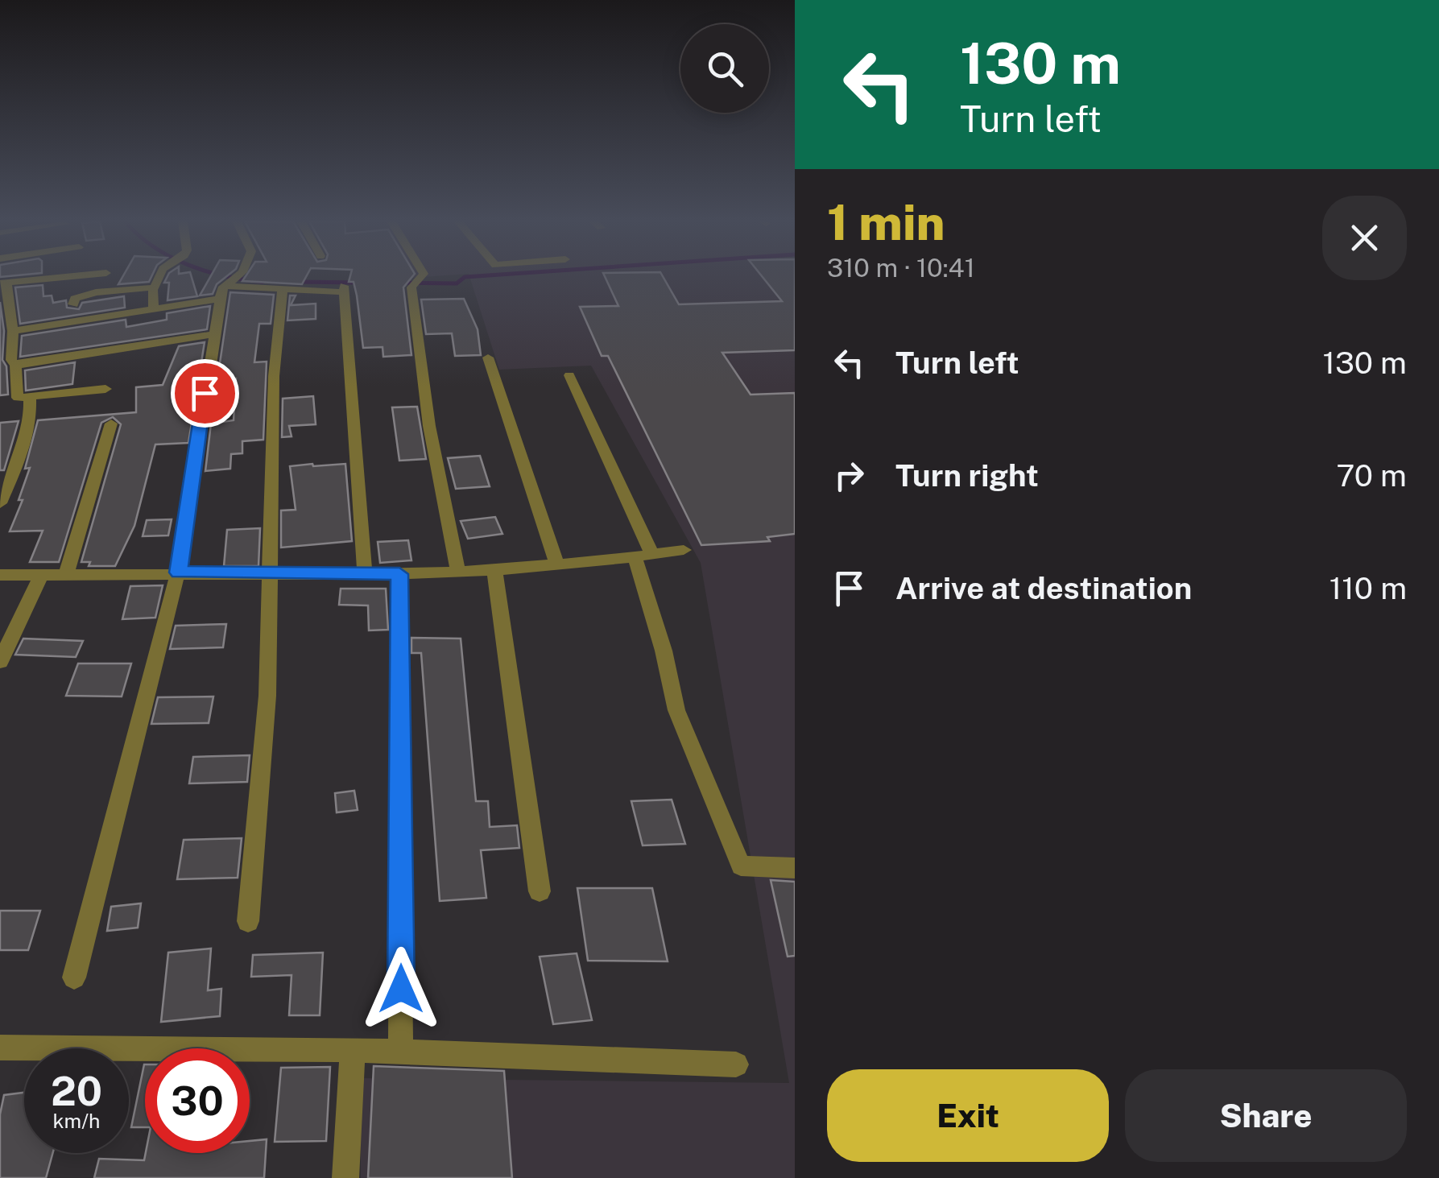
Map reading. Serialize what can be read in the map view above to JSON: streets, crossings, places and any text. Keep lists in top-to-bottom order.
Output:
{
  "page": {
    "turn": ["130 m", "Turn left"],
    "heading": ["1 min", "310 m · 10:41"],
    "list": [
      {
        "name": "Turn left",
        "value": "130 m"
      },
      {
        "name": "Turn right",
        "value": "70 m"
      },
      {
        "name": "Arrive at destination",
        "value": "110 m"
      }
    ],
    "speed": "20 km/h",
    "limit": "30",
    "buttons": ["Exit", "Share"]
  }
}
